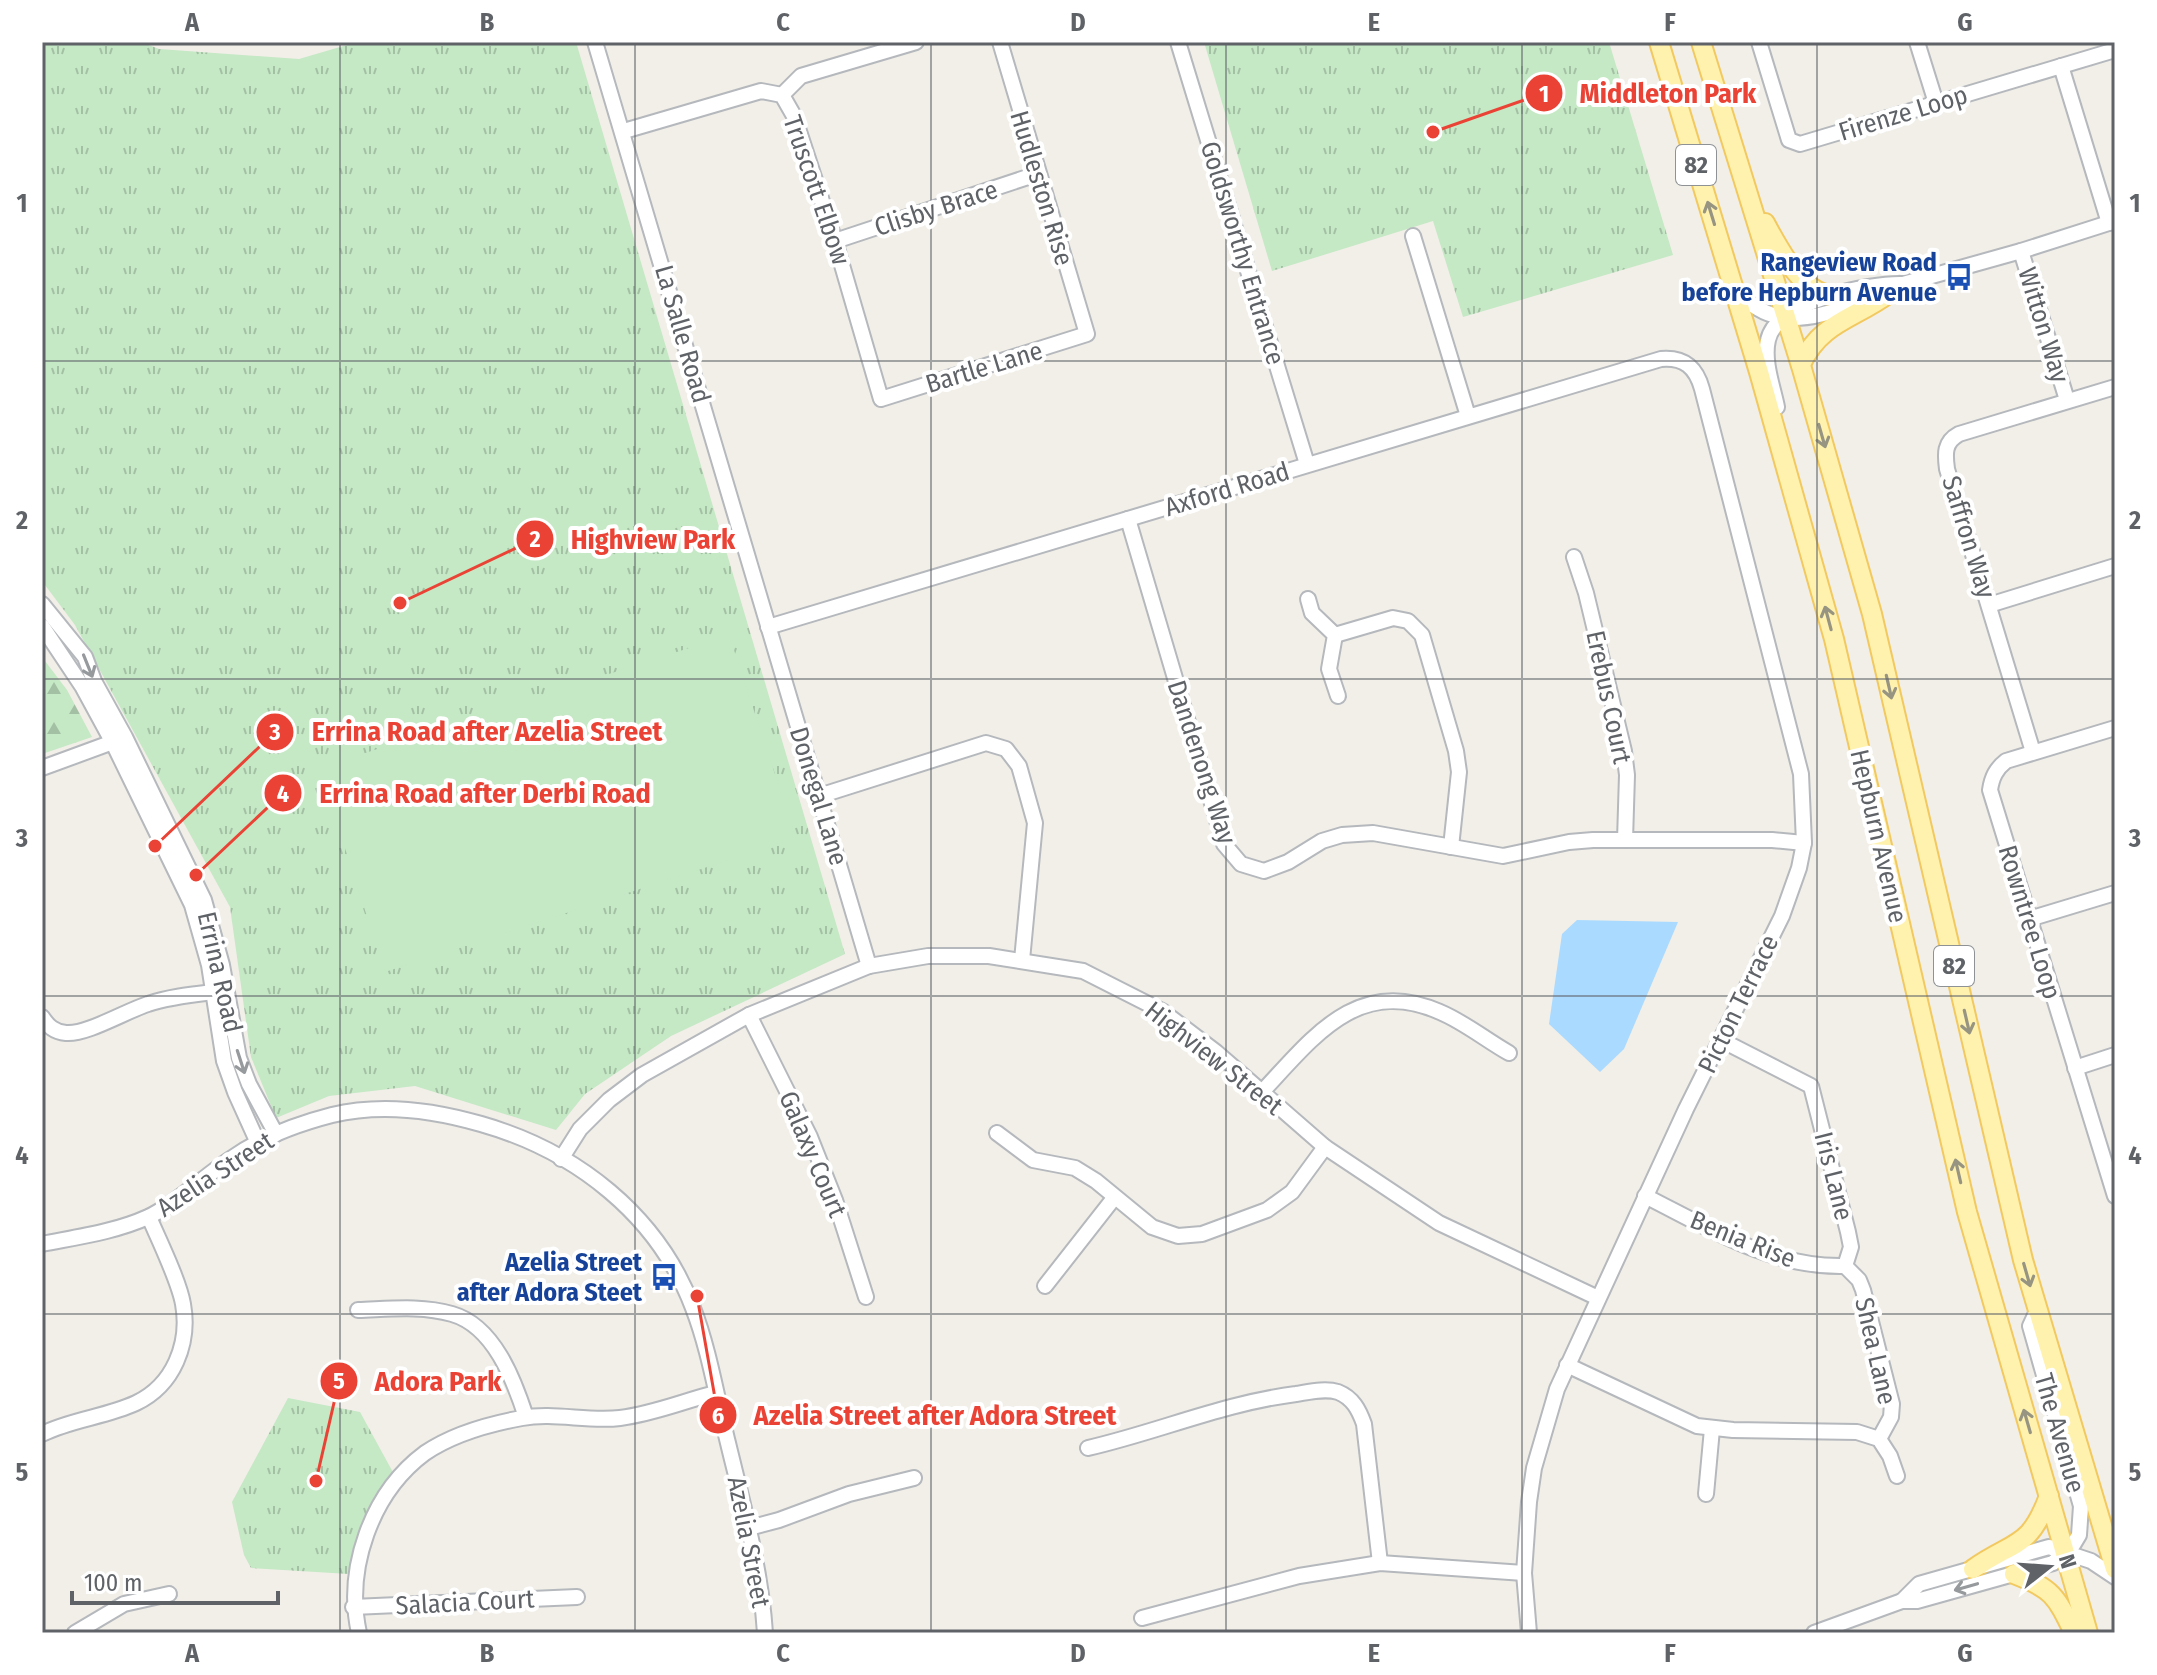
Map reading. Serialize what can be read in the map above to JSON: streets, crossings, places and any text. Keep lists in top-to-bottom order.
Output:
{
  "streets": {
    "main road": ["82", "Hepburn Avenue"],
    "street": [
      "Firenze Loop",
      "Hudleston Rise",
      "Truscott Elbow",
      "Clisby Brace",
      "Goldsworthy Entrance",
      "Witton Way",
      "La Salle Road",
      "Bartle Lane",
      "Axford Road",
      "Saffron Way",
      "Erebus Court",
      "Dandenong Way",
      "Donegal Lane",
      "Rowntree Loop",
      "Errina Road",
      "Picton Terrace",
      "Highview Street",
      "Galaxy Court",
      "Azelia Street",
      "Iris Lane",
      "Benia Rise",
      "Shea Lane",
      "The Avenue",
      "Salacia Court"
    ]
  },
  "crossings": [
    ["Hudleston Rise", "Clisby Brace"],
    ["Hudleston Rise", "Bartle Lane"],
    ["Truscott Elbow", "Clisby Brace"],
    ["Truscott Elbow", "La Salle Road"],
    ["Truscott Elbow", "Bartle Lane"],
    ["Goldsworthy Entrance", "Axford Road"],
    ["Witton Way", "Saffron Way"],
    ["La Salle Road", "Axford Road"],
    ["La Salle Road", "Donegal Lane"],
    ["Axford Road", "Dandenong Way"],
    ["Axford Road", "Donegal Lane"],
    ["Axford Road", "Picton Terrace"],
    ["Saffron Way", "Rowntree Loop"],
    ["Erebus Court", "Dandenong Way"],
    ["Dandenong Way", "Picton Terrace"],
    ["Donegal Lane", "Highview Street"],
    ["Hepburn Avenue", "The Avenue"],
    ["Errina Road", "Azelia Street"],
    ["Picton Terrace", "Highview Street"],
    ["Picton Terrace", "Iris Lane"],
    ["Picton Terrace", "Benia Rise"],
    ["Highview Street", "Galaxy Court"],
    ["Highview Street", "Azelia Street"],
    ["Iris Lane", "Benia Rise"],
    ["Iris Lane", "Shea Lane"],
    ["Benia Rise", "Shea Lane"]
  ],
  "places": {
    "other": [
      "Middleton Park",
      "Highview Park",
      "Errina Road after Azelia Street",
      "Errina Road after Derbi Road",
      "Azelia Street after Adora Street",
      "Adora Park"
    ],
    "bus stop": ["Rangeview Road before Hepburn Avenue", "Azelia Street after Adora Steet"]
  },
  "scale_bar": "100 m",
  "north": "right",
  "grid": {
    "columns": [
      "A",
      "B",
      "C",
      "D",
      "E",
      "F",
      "G"
    ],
    "rows": [
      "1",
      "2",
      "3",
      "4",
      "5"
    ]
  }
}
